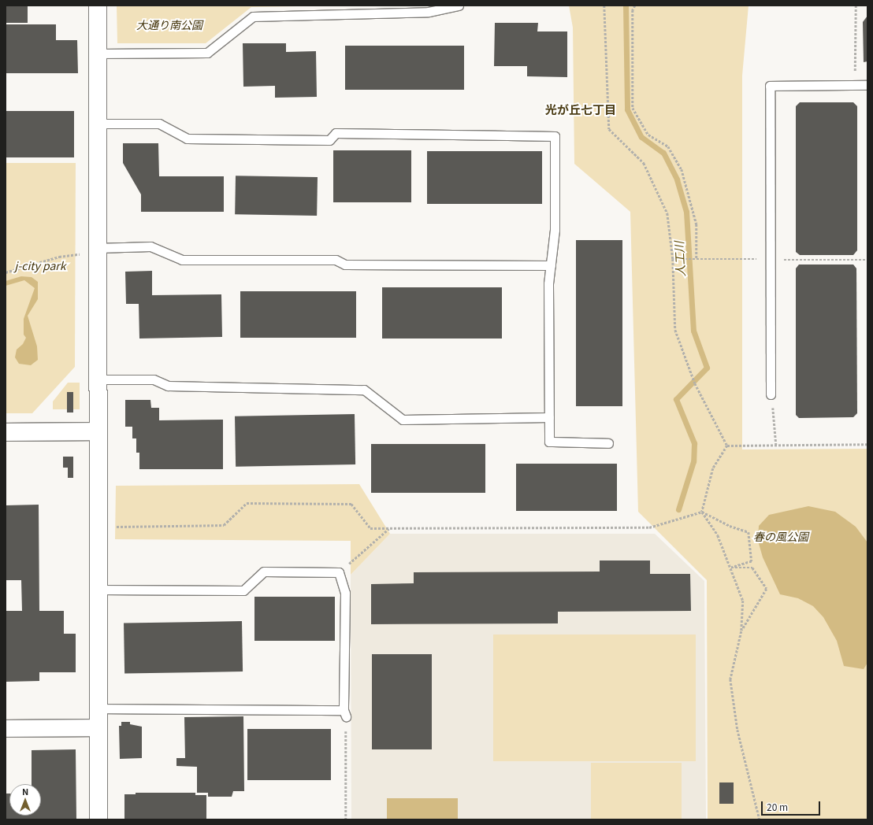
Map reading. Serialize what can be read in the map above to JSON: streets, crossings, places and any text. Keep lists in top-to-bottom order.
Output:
{
  "districts": ["光が丘七丁目"],
  "water": ["人工川"],
  "parks": ["大通り南公園", "j-city park", "春の風公園"],
  "scale_bar": "20 m",
  "north": "top"
}
